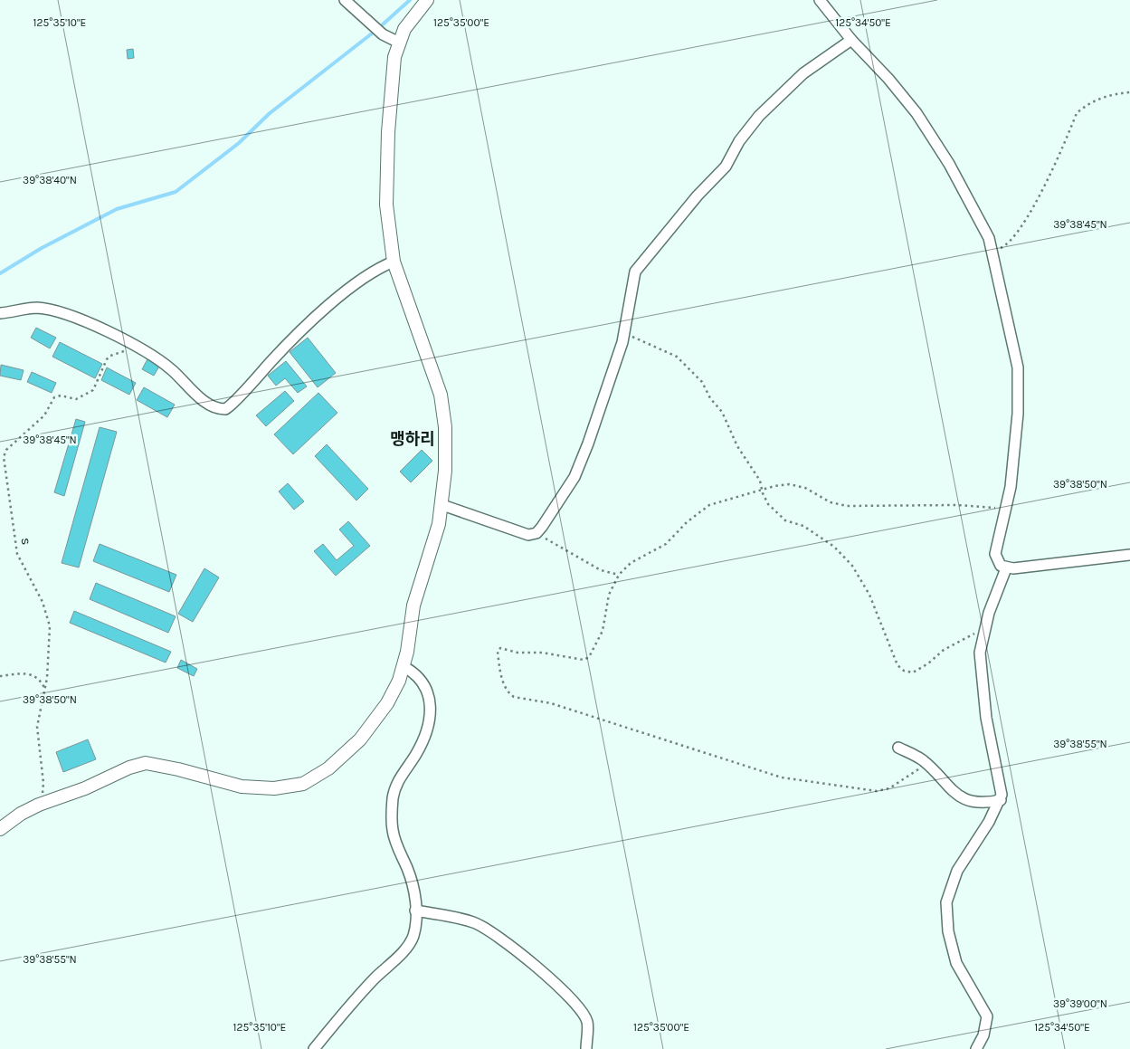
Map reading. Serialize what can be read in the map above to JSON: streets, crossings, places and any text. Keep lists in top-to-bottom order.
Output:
{
  "streets": {
    "path": ["s"]
  },
  "districts": ["맹하리"],
  "coordinates": [
    "125°35'10\"E",
    "125°35'00\"E",
    "125°34'50\"E",
    "39°38'40\"N",
    "39°38'45\"N",
    "39°38'50\"N",
    "39°38'55\"N",
    "39°39'00\"N"
  ]
}
